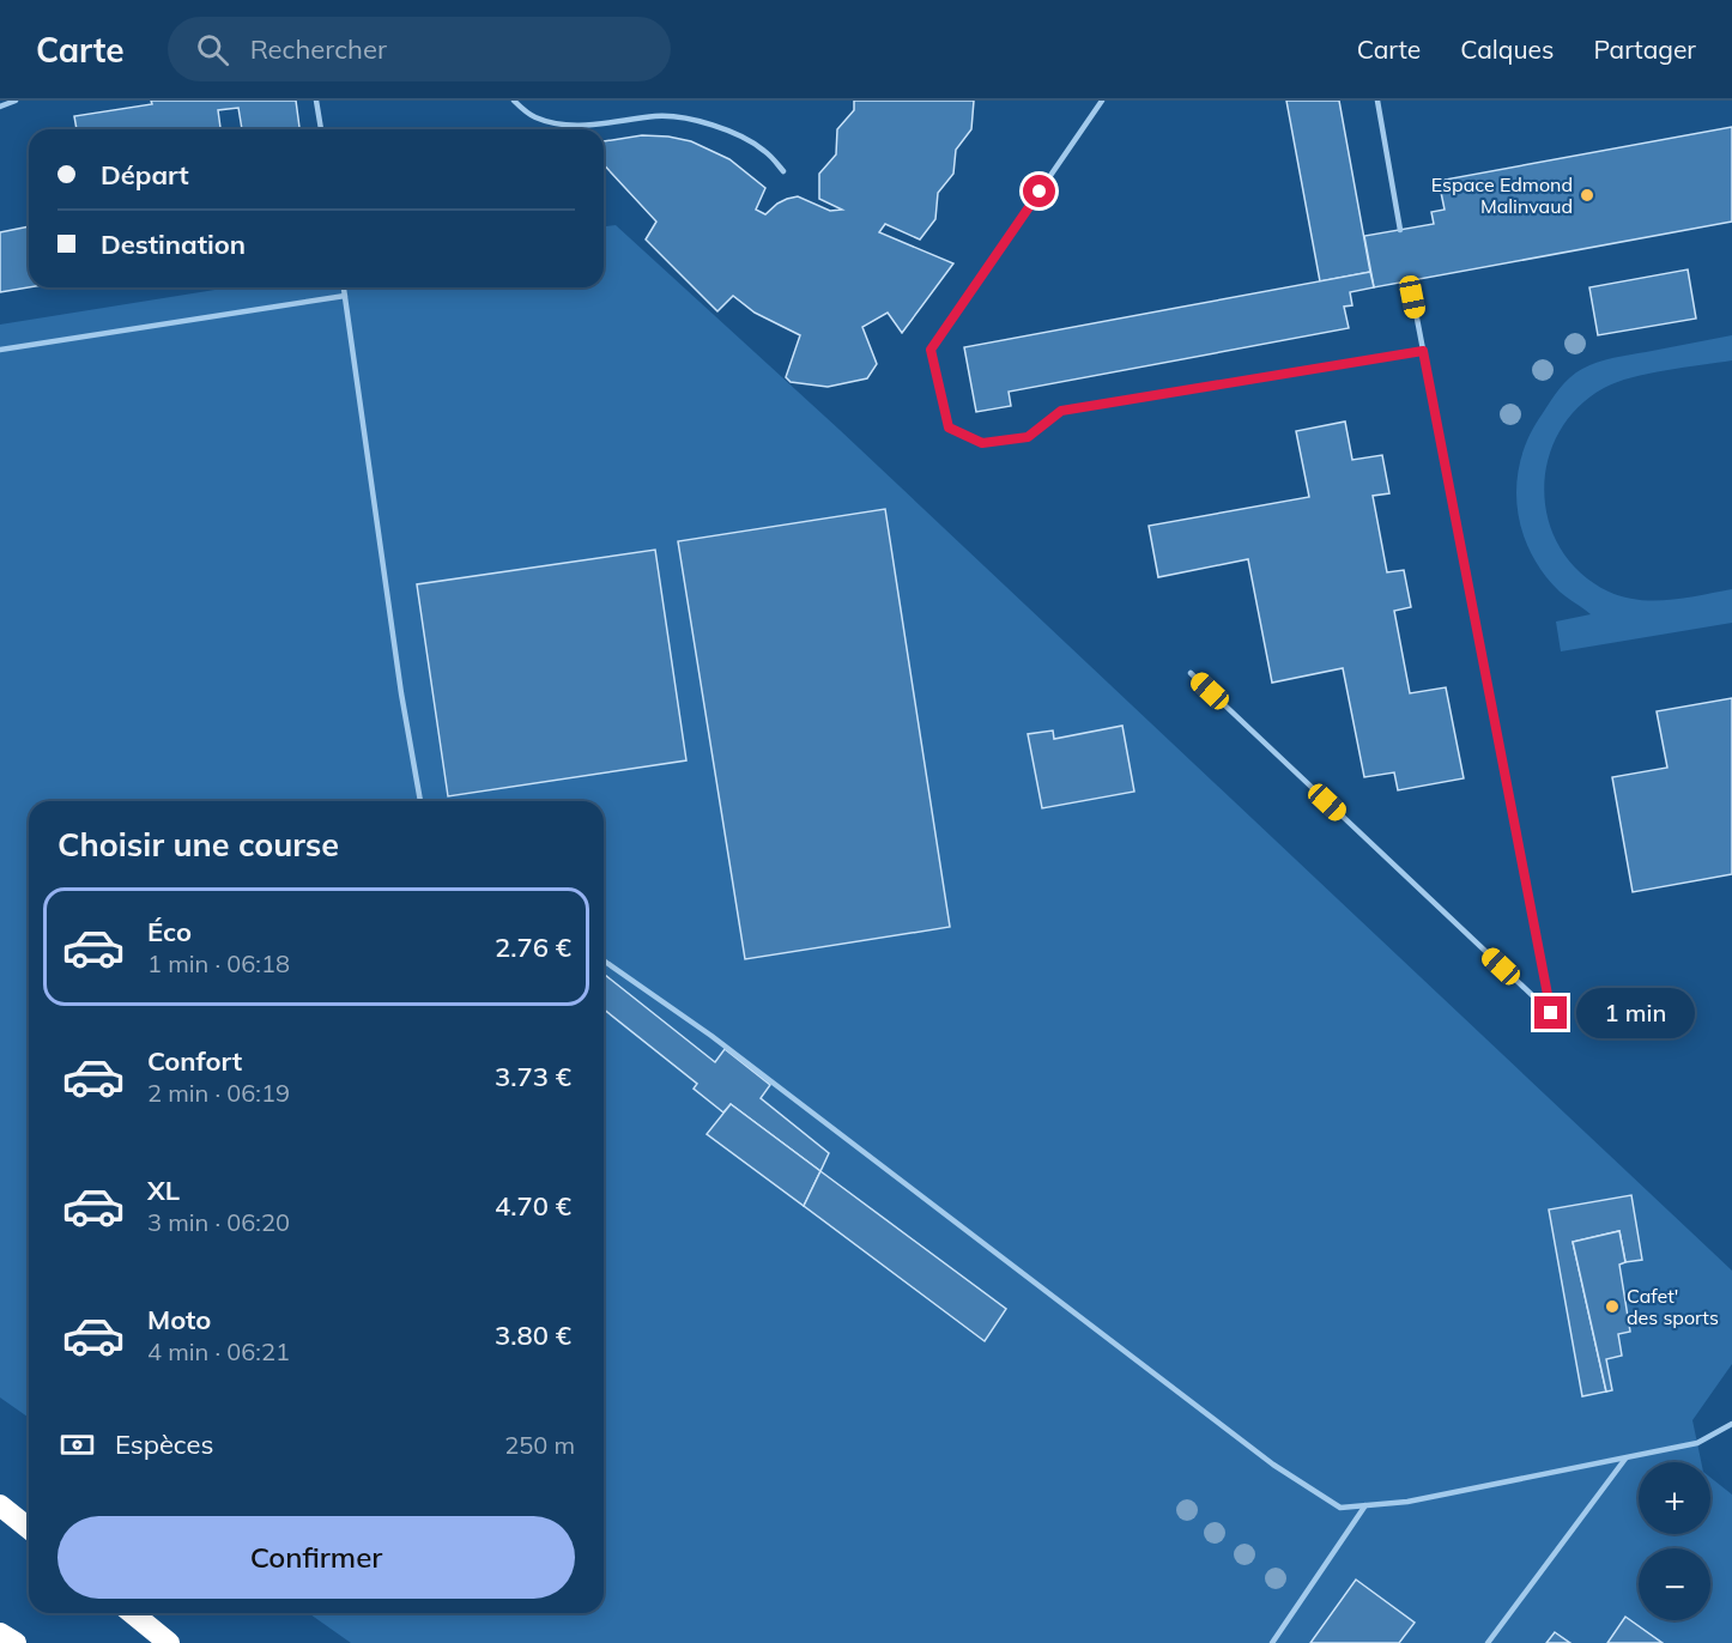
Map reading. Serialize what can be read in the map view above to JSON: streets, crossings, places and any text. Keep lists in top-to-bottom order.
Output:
{
  "places": ["Espace Edmond Malinvaud", "Cafet' des sports"],
  "page": {
    "header": "Carte",
    "search": "Rechercher",
    "nav": ["Carte", "Calques", "Partager"],
    "banner": ["Départ", "Destination"],
    "heading": "Choisir une course",
    "list": [
      {
        "name": "Éco",
        "note": "1 min · 06:18",
        "value": "2.76 €"
      },
      {
        "name": "Confort",
        "note": "2 min · 06:19",
        "value": "3.73 €"
      },
      {
        "name": "XL",
        "note": "3 min · 06:20",
        "value": "4.70 €"
      },
      {
        "name": "Moto",
        "note": "4 min · 06:21",
        "value": "3.80 €"
      }
    ],
    "bubble": "1 min",
    "pay": ["Espèces", "250 m"],
    "map_buttons": ["+", "−"],
    "buttons": "Confirmer"
  }
}
